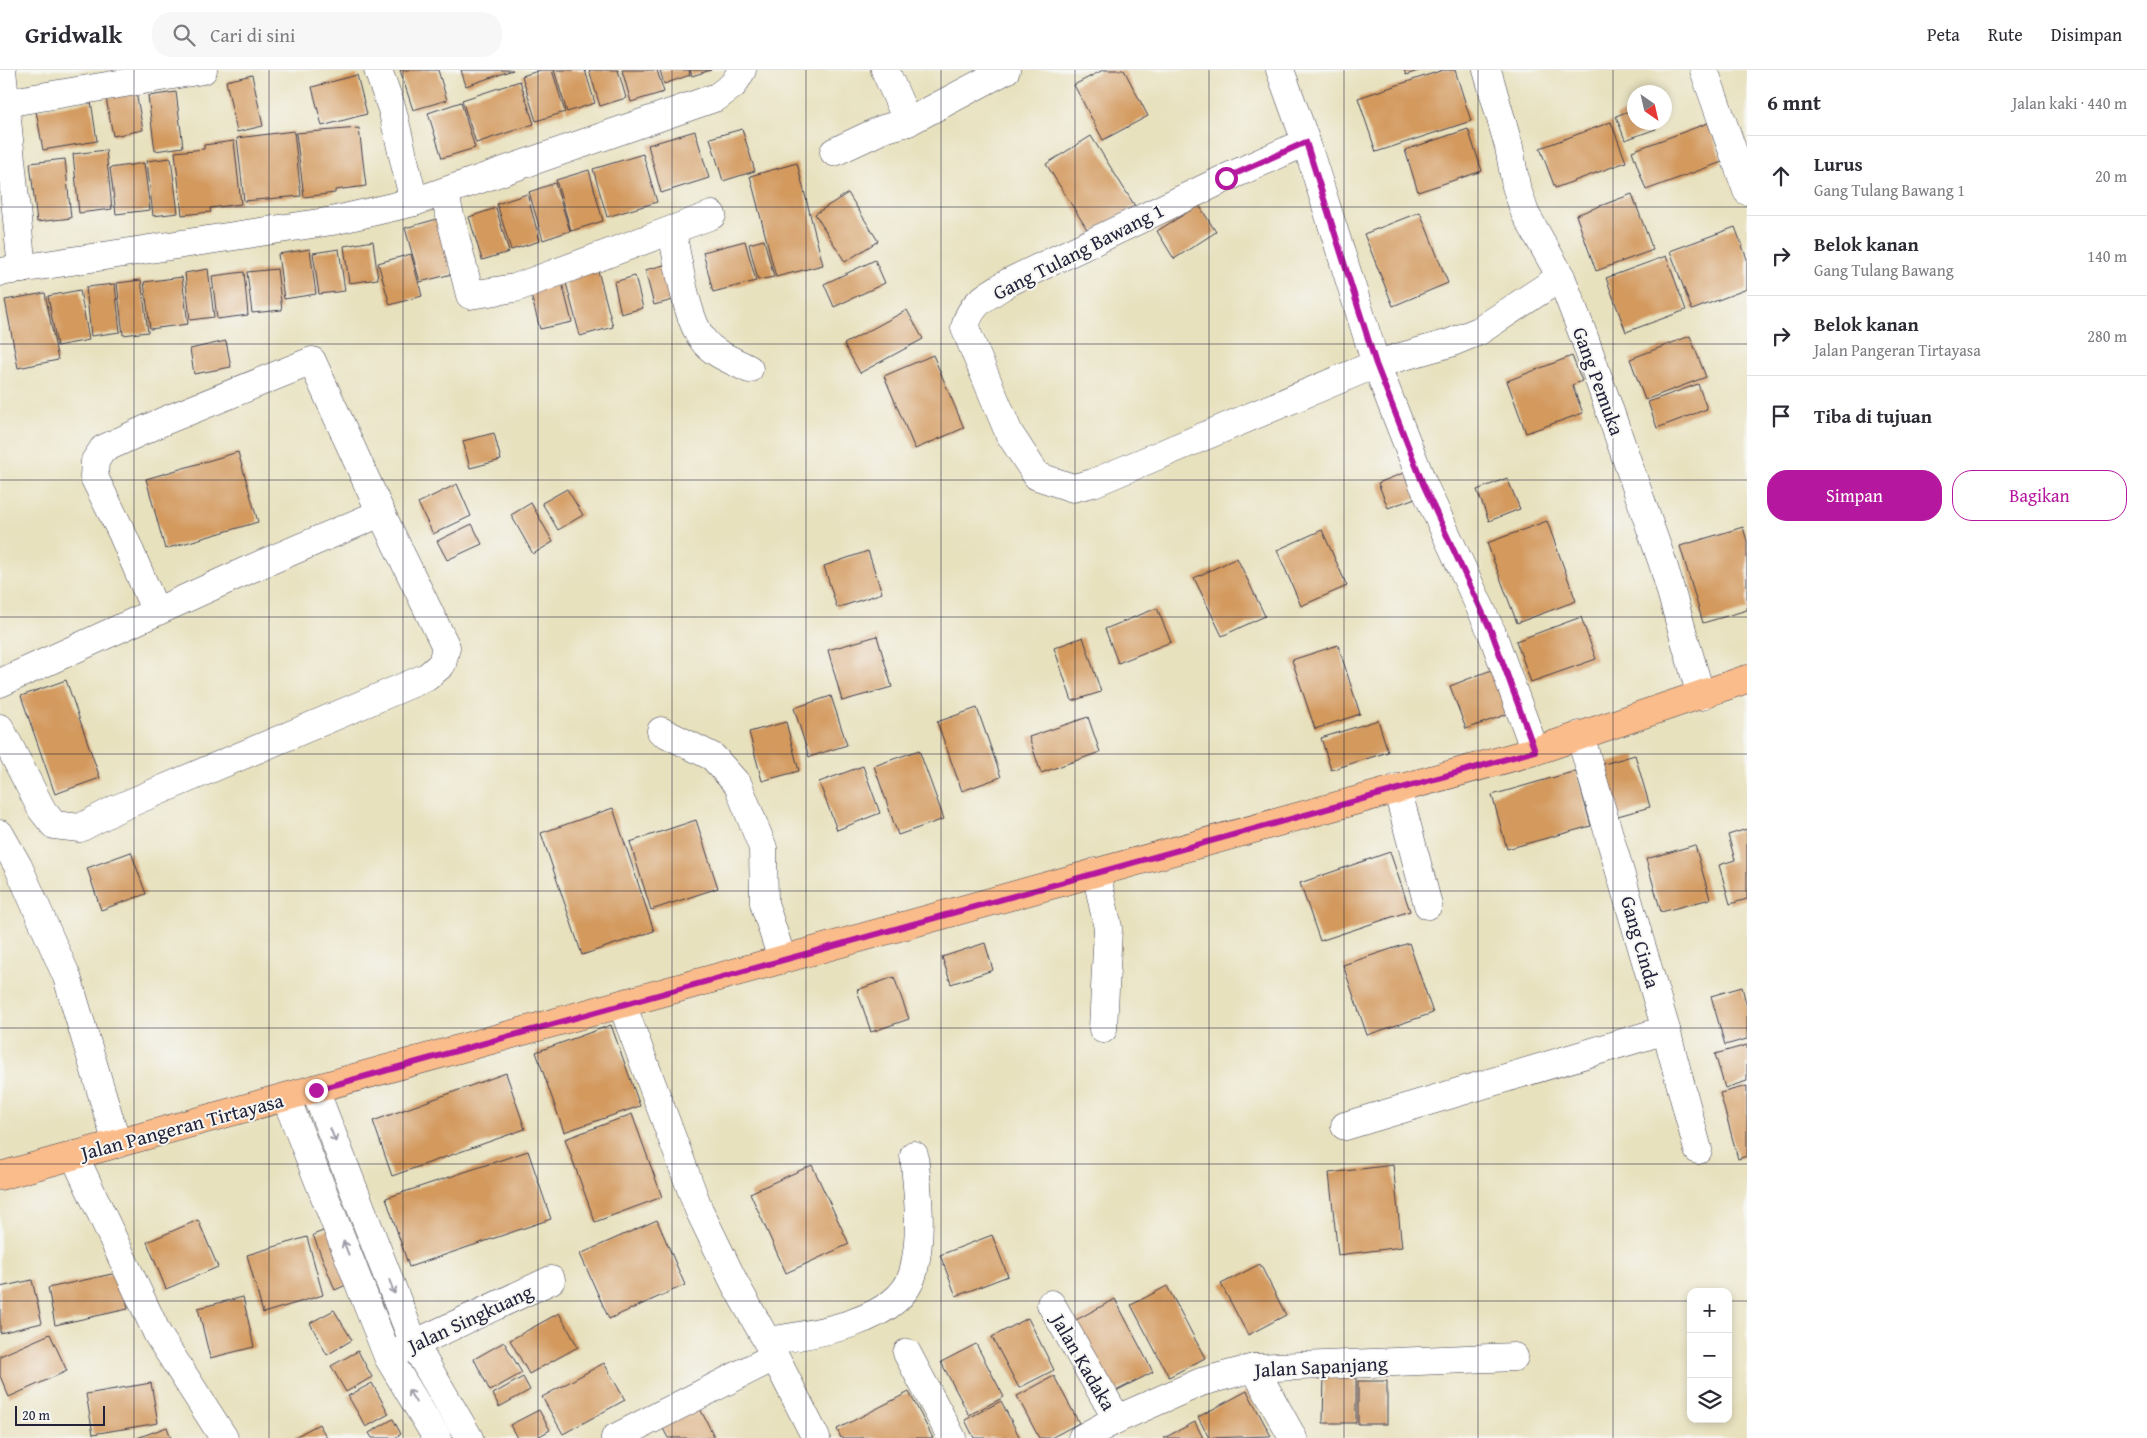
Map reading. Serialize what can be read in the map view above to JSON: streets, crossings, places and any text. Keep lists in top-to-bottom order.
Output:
{
  "streets": {
    "main road": ["Jalan Pangeran Tirtayasa"],
    "street": [
      "Gang Tulang Bawang 1",
      "Gang Pemuka",
      "Gang Cinda",
      "Jalan Singkuang",
      "Jalan Kadaka",
      "Jalan Sapanjang"
    ]
  },
  "crossings": [
    ["Gang Tulang Bawang 1", "Gang Pemuka"],
    ["Gang Pemuka", "Jalan Pangeran Tirtayasa"],
    ["Gang Cinda", "Jalan Pangeran Tirtayasa"],
    ["Jalan Kadaka", "Jalan Sapanjang"]
  ],
  "scale_bar": "20 m",
  "north": "bottom right",
  "page": {
    "header": "Gridwalk",
    "search": "Cari di sini",
    "nav": ["Peta", "Rute", "Disimpan"],
    "heading": ["6 mnt", "Jalan kaki · 440 m"],
    "list": [
      ["Lurus", "Gang Tulang Bawang 1", "20 m"],
      ["Belok kanan", "Gang Tulang Bawang", "140 m"],
      ["Belok kanan", "Jalan Pangeran Tirtayasa", "280 m"],
      "Tiba di tujuan"
    ],
    "buttons": ["Simpan", "Bagikan"],
    "map_buttons": ["+", "−"],
    "scale": "20 m"
  }
}
